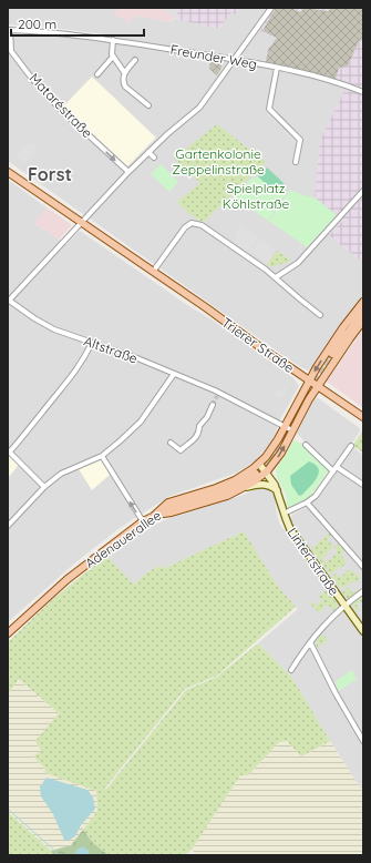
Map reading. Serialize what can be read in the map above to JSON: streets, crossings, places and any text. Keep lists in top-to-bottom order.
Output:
{
  "streets": {
    "main road": ["Trierer Straße", "Adenauerallee", "Lintertstraße"],
    "street": ["Freunder Weg", "Mataréstraße", "Altstraße"]
  },
  "crossings": [
    ["Freunder Weg", "Mataréstraße"]
  ],
  "one_way": ["Mataréstraße"],
  "districts": ["Forst"],
  "parks": ["Gartenkolonie Zeppelinstraße", "Spielplatz Köhlstraße"],
  "scale_bar": "200 m"
}
